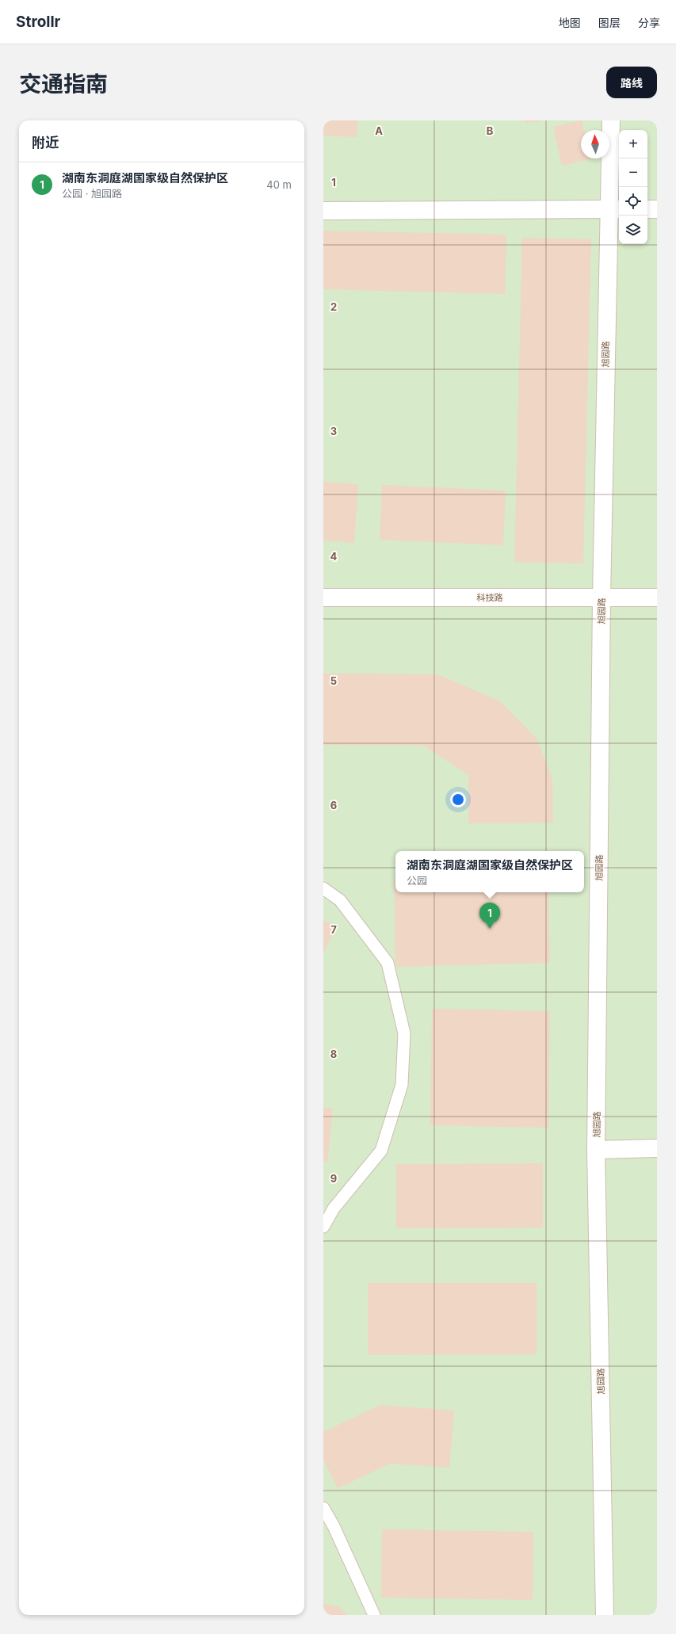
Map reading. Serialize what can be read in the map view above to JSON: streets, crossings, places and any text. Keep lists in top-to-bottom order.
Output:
{
  "streets": {
    "street": ["旭园路", "科技路"]
  },
  "crossings": [
    ["旭园路", "科技路"]
  ],
  "north": "top",
  "page": {
    "header": "Strollr",
    "nav": ["地图", "图层", "分享"],
    "title": "交通指南",
    "buttons": "路线",
    "heading": "附近",
    "map_buttons": ["+", "−"],
    "list": [
      {
        "mark": "1",
        "name": "湖南东洞庭湖国家级自然保护区",
        "note": "公园 · 旭园路",
        "value": "40 m"
      }
    ],
    "popup": ["湖南东洞庭湖国家级自然保护区", "公园"],
    "pins": "1"
  },
  "grid": {
    "columns": ["A", "B"],
    "rows": [
      "1",
      "2",
      "3",
      "4",
      "5",
      "6",
      "7",
      "8",
      "9"
    ]
  }
}
